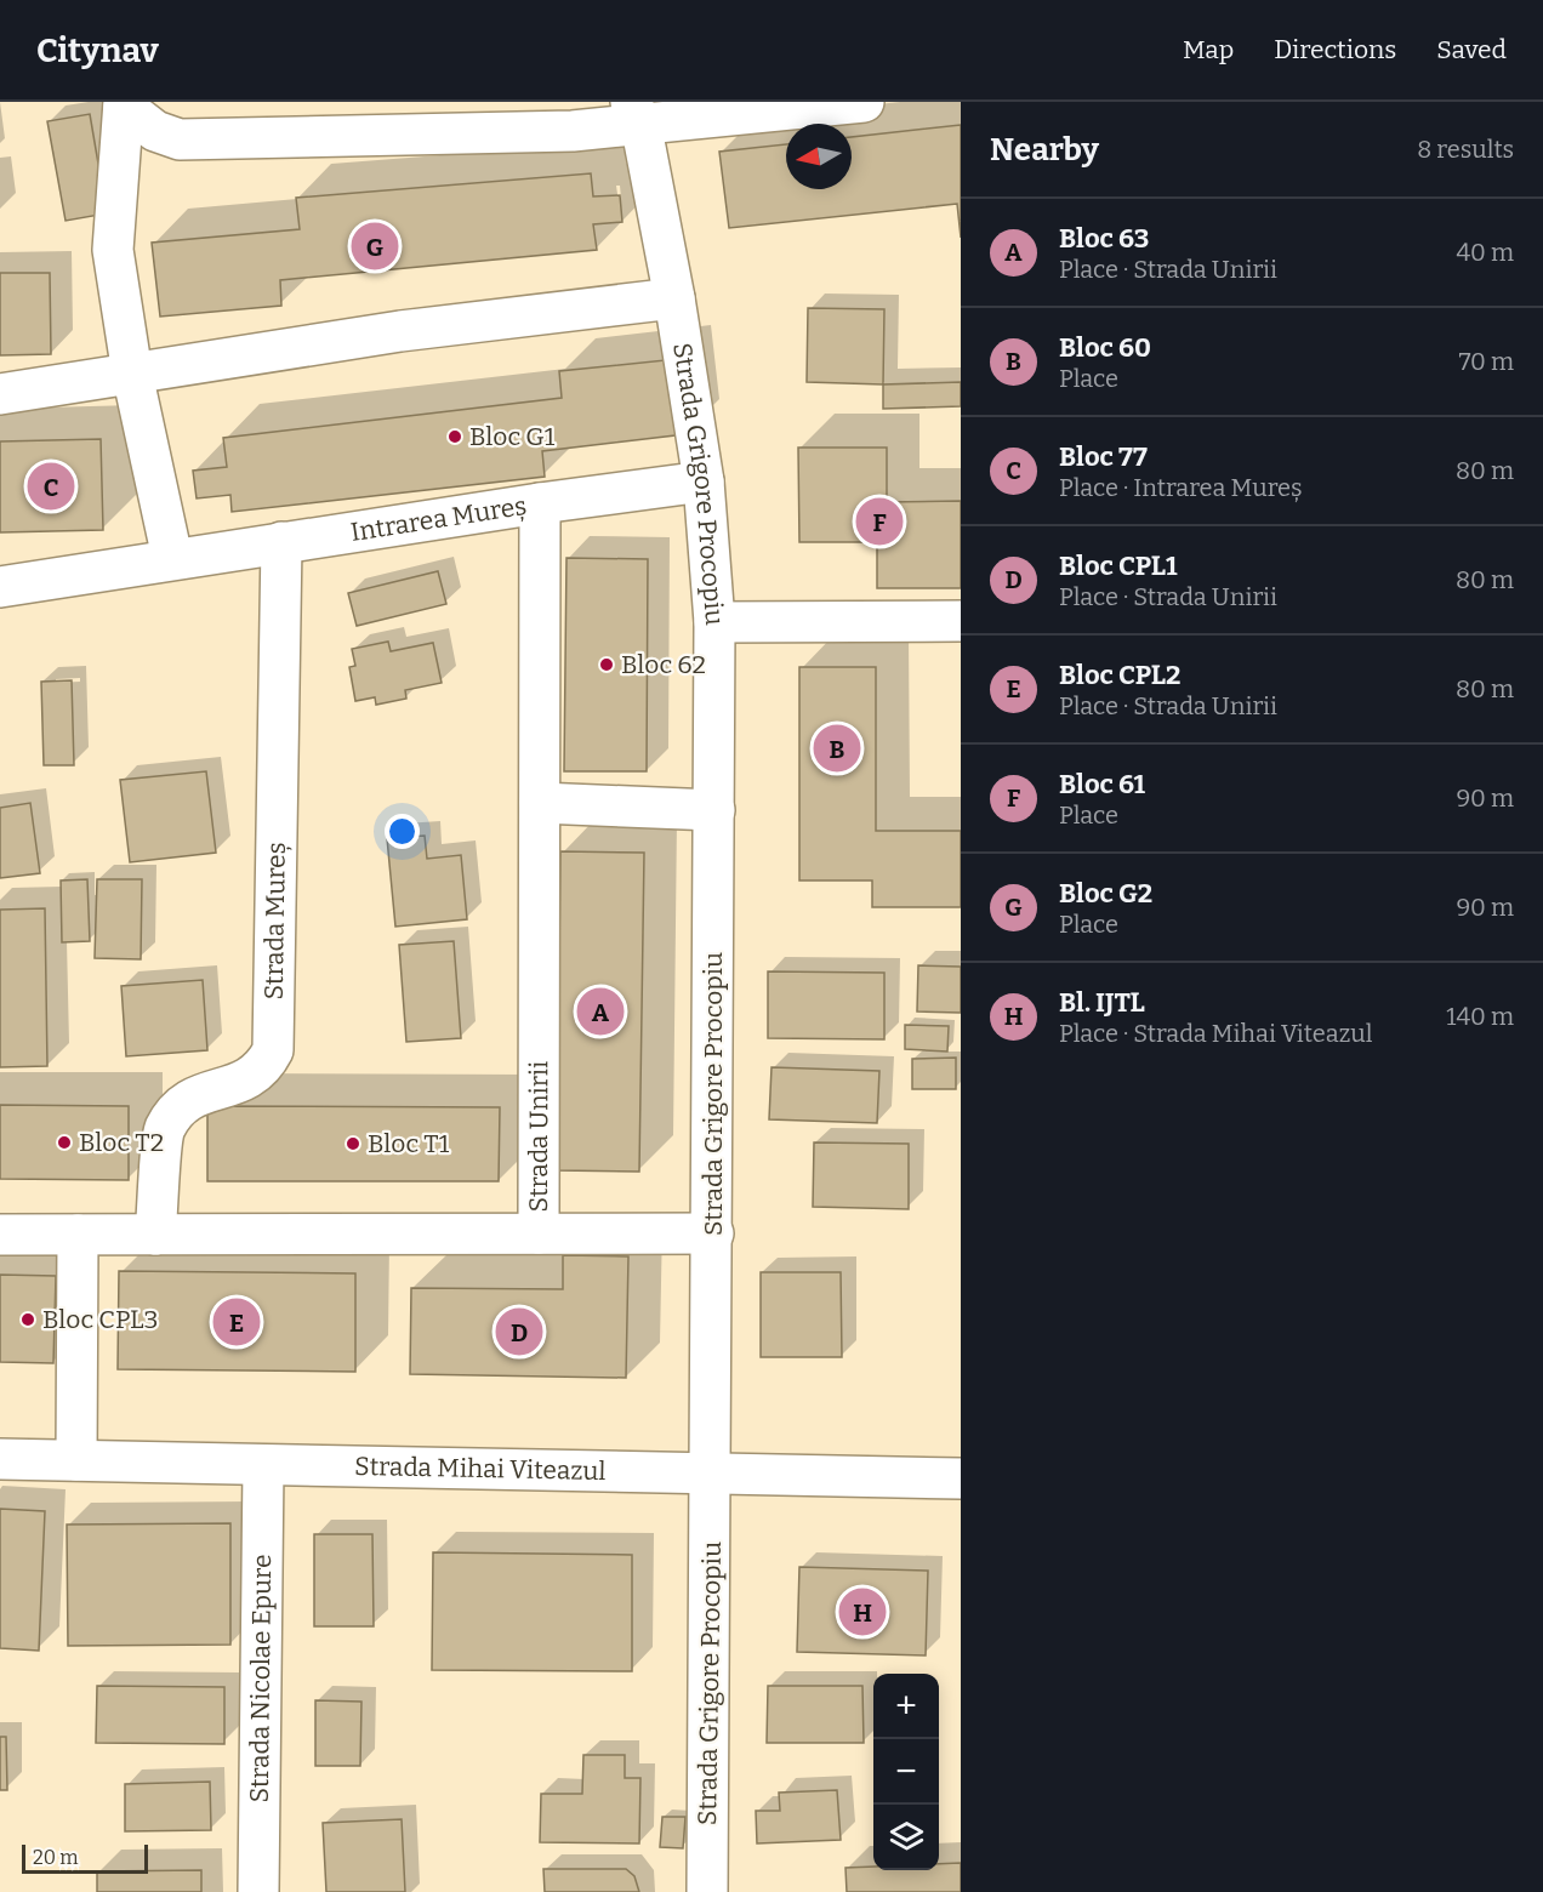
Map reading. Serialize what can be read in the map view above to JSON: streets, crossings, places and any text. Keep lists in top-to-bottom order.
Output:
{
  "streets": {
    "street": [
      "Strada Grigore Procopiu",
      "Intrarea Mureș",
      "Strada Mureș",
      "Strada Unirii",
      "Strada Mihai Viteazul",
      "Strada Nicolae Epure"
    ]
  },
  "crossings": [
    ["Strada Grigore Procopiu", "Intrarea Mureș"],
    ["Strada Grigore Procopiu", "Strada Mihai Viteazul"],
    ["Intrarea Mureș", "Strada Mureș"],
    ["Intrarea Mureș", "Strada Unirii"],
    ["Strada Mureș", "Strada Unirii"],
    ["Strada Mihai Viteazul", "Strada Nicolae Epure"]
  ],
  "places": [
    "Bloc G1",
    "Bloc 62",
    "Bloc T2",
    "Bloc T1",
    "Bloc CPL3"
  ],
  "scale_bar": "20 m",
  "north": "left",
  "page": {
    "header": "Citynav",
    "nav": ["Map", "Directions", "Saved"],
    "heading": ["Nearby", "8 results"],
    "list": [
      {
        "mark": "A",
        "name": "Bloc 63",
        "note": "Place · Strada Unirii",
        "value": "40 m"
      },
      {
        "mark": "B",
        "name": "Bloc 60",
        "note": "Place",
        "value": "70 m"
      },
      {
        "mark": "C",
        "name": "Bloc 77",
        "note": "Place · Intrarea Mureș",
        "value": "80 m"
      },
      {
        "mark": "D",
        "name": "Bloc CPL1",
        "note": "Place · Strada Unirii",
        "value": "80 m"
      },
      {
        "mark": "E",
        "name": "Bloc CPL2",
        "note": "Place · Strada Unirii",
        "value": "80 m"
      },
      {
        "mark": "F",
        "name": "Bloc 61",
        "note": "Place",
        "value": "90 m"
      },
      {
        "mark": "G",
        "name": "Bloc G2",
        "note": "Place",
        "value": "90 m"
      },
      {
        "mark": "H",
        "name": "Bl. IJTL",
        "note": "Place · Strada Mihai Viteazul",
        "value": "140 m"
      }
    ],
    "pins": [
      "G",
      "C",
      "F",
      "B",
      "A",
      "E",
      "D",
      "H"
    ],
    "map_buttons": ["+", "−"],
    "scale": "20 m"
  }
}
